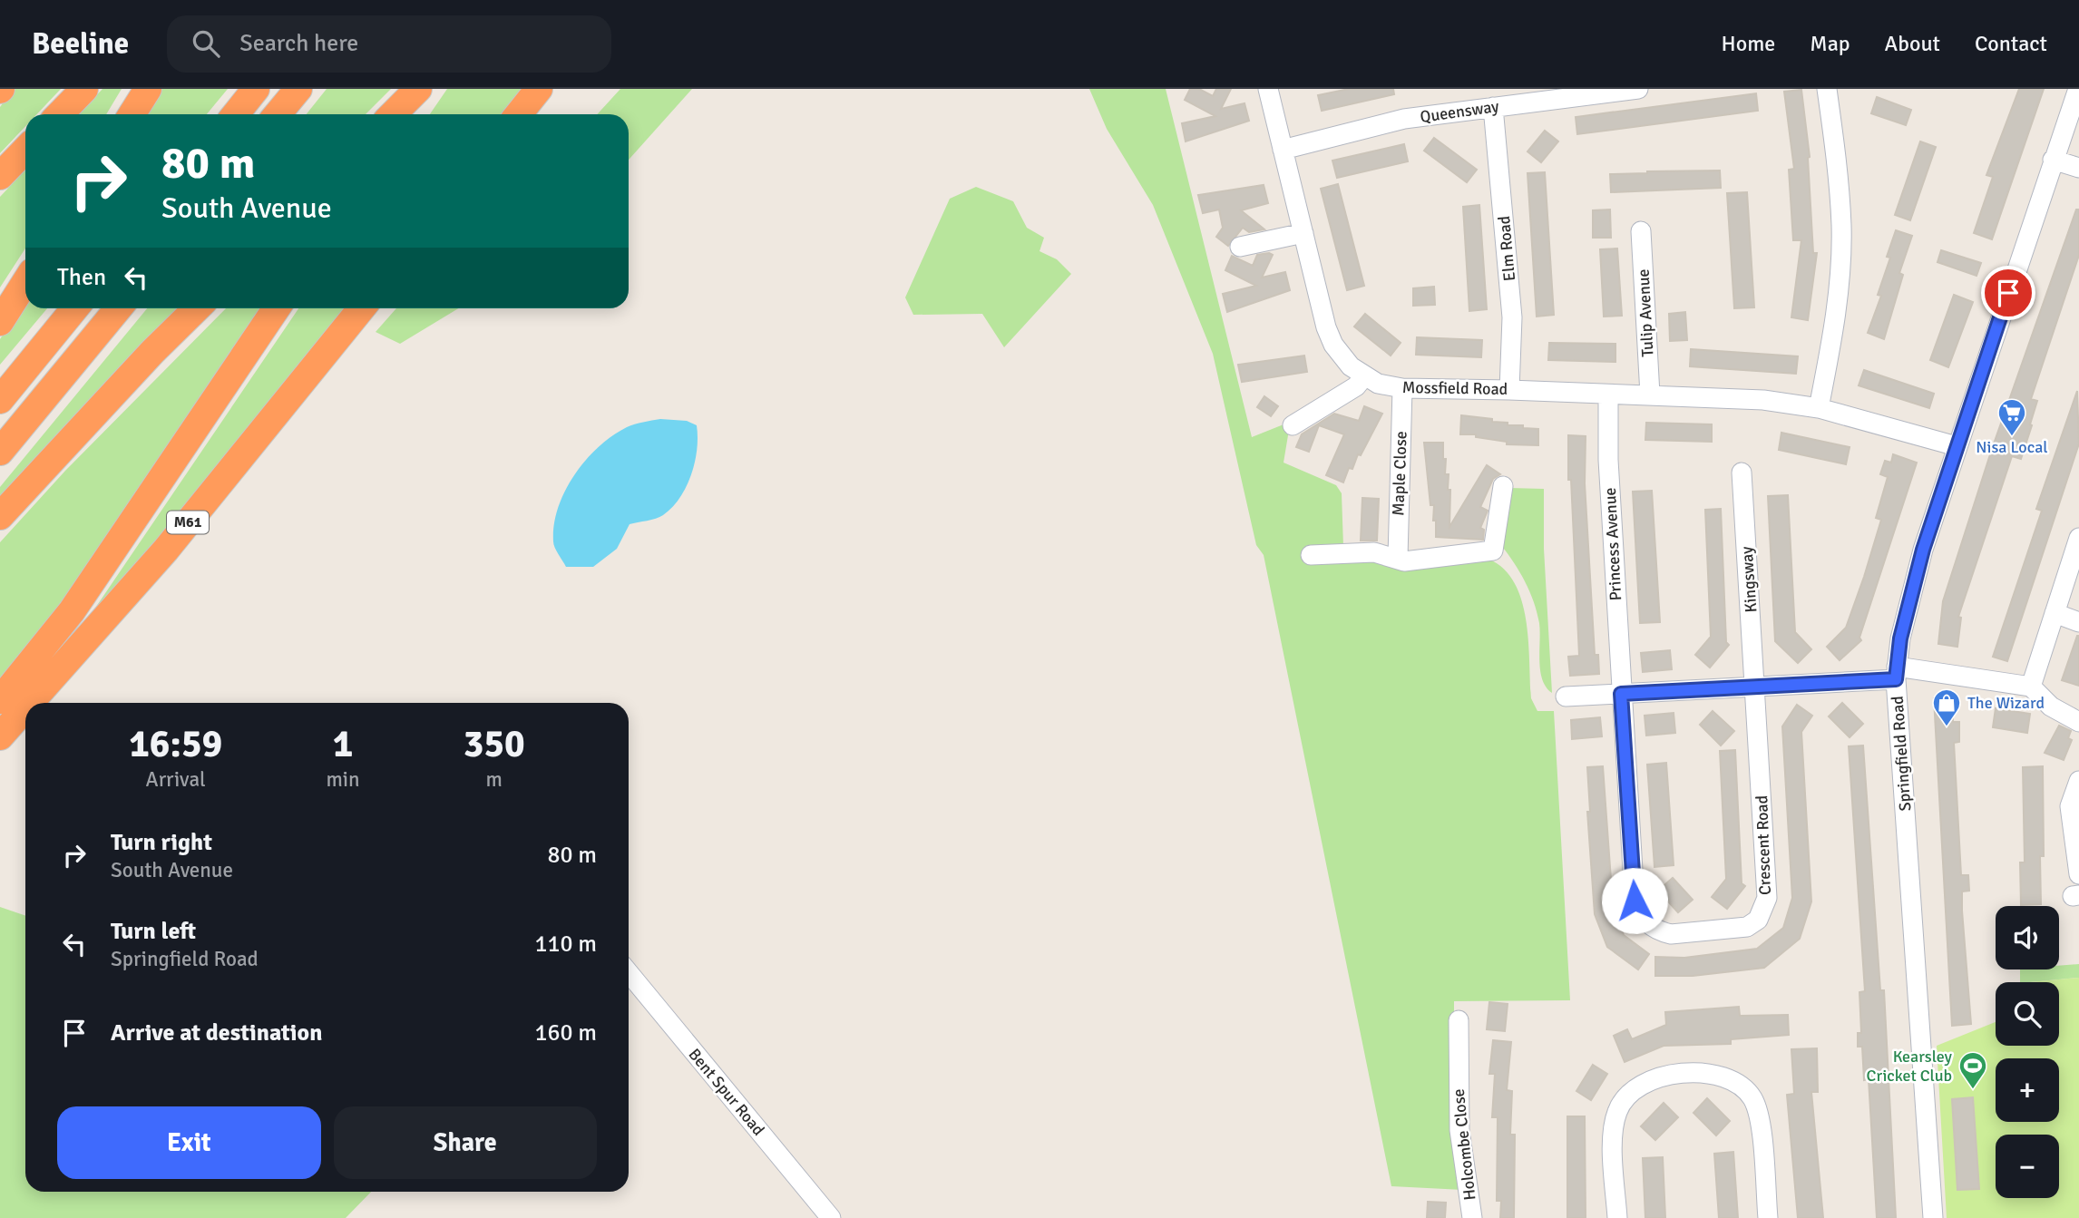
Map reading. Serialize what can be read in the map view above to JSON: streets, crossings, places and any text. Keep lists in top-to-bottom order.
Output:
{
  "streets": {
    "highway": ["M61"],
    "street": [
      "Queensway",
      "Elm Road",
      "Tulip Avenue",
      "Mossfield Road",
      "Maple Close",
      "Princess Avenue",
      "Kingsway",
      "Springfield Road",
      "Crescent Road",
      "Bent Spur Road",
      "Holcombe Close"
    ]
  },
  "crossings": [
    ["Queensway", "Elm Road"],
    ["Queensway", "Mossfield Road"],
    ["Elm Road", "Mossfield Road"],
    ["Tulip Avenue", "Mossfield Road"],
    ["Mossfield Road", "Maple Close"],
    ["Mossfield Road", "Princess Avenue"],
    ["Mossfield Road", "Springfield Road"],
    ["Princess Avenue", "Crescent Road"],
    ["Kingsway", "Crescent Road"]
  ],
  "places": {
    "supermarket": ["Nisa Local"],
    "shop": ["The Wizard"],
    "sports": ["Kearsley Cricket Club"]
  },
  "page": {
    "header": "Beeline",
    "search": "Search here",
    "nav": [
      "Home",
      "Map",
      "About",
      "Contact"
    ],
    "turn": ["80 m", "South Avenue"],
    "then": "Then",
    "eta": [
      "16:59",
      "Arrival",
      "1",
      "min",
      "350",
      "m"
    ],
    "list": [
      {
        "name": "Turn right",
        "note": "South Avenue",
        "value": "80 m"
      },
      {
        "name": "Turn left",
        "note": "Springfield Road",
        "value": "110 m"
      },
      {
        "name": "Arrive at destination",
        "value": "160 m"
      }
    ],
    "map_buttons": ["+", "−"],
    "buttons": ["Exit", "Share"]
  }
}
